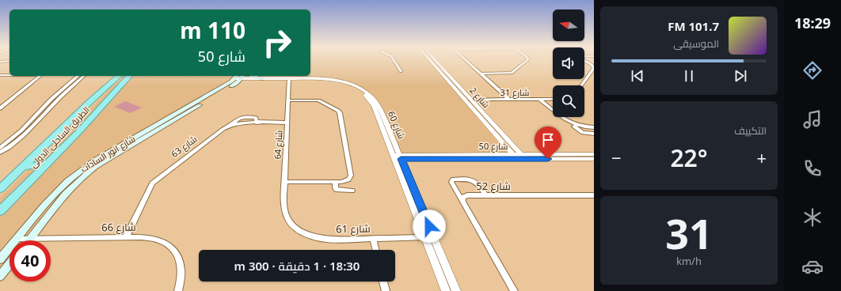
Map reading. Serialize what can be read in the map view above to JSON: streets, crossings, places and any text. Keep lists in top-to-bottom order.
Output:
{
  "streets": {
    "highway": ["الطريق الساحلى الدولى"],
    "main road": ["شارع انور السادات"],
    "street": [
      "شارع 31",
      "شارع 2",
      "شارع 60",
      "شارع 64",
      "شارع 50",
      "شارع 63",
      "شارع 52",
      "شارع 66",
      "شارع 61"
    ]
  },
  "crossings": [
    ["شارع 31", "شارع 2"],
    ["شارع 2", "شارع 50"],
    ["شارع 60", "شارع 64"],
    ["شارع 60", "شارع 50"],
    ["شارع 60", "شارع انور السادات"],
    ["شارع 60", "شارع 61"],
    ["شارع 64", "شارع 63"],
    ["شارع 64", "شارع 61"],
    ["شارع 63", "شارع 66"],
    ["شارع انور السادات", "شارع 66"]
  ],
  "north": "left",
  "page": {
    "tabs": "18:29",
    "turn": ["110 m", "شارع 50"],
    "song": ["101.7 FM", "الموسيقى"],
    "tile": [
      "التكييف",
      ["31", "km/h"]
    ],
    "heat": ["−", "22°", "+"],
    "limit": "40",
    "trip": "18:30 · 1 دقيقة · 300 m"
  }
}
